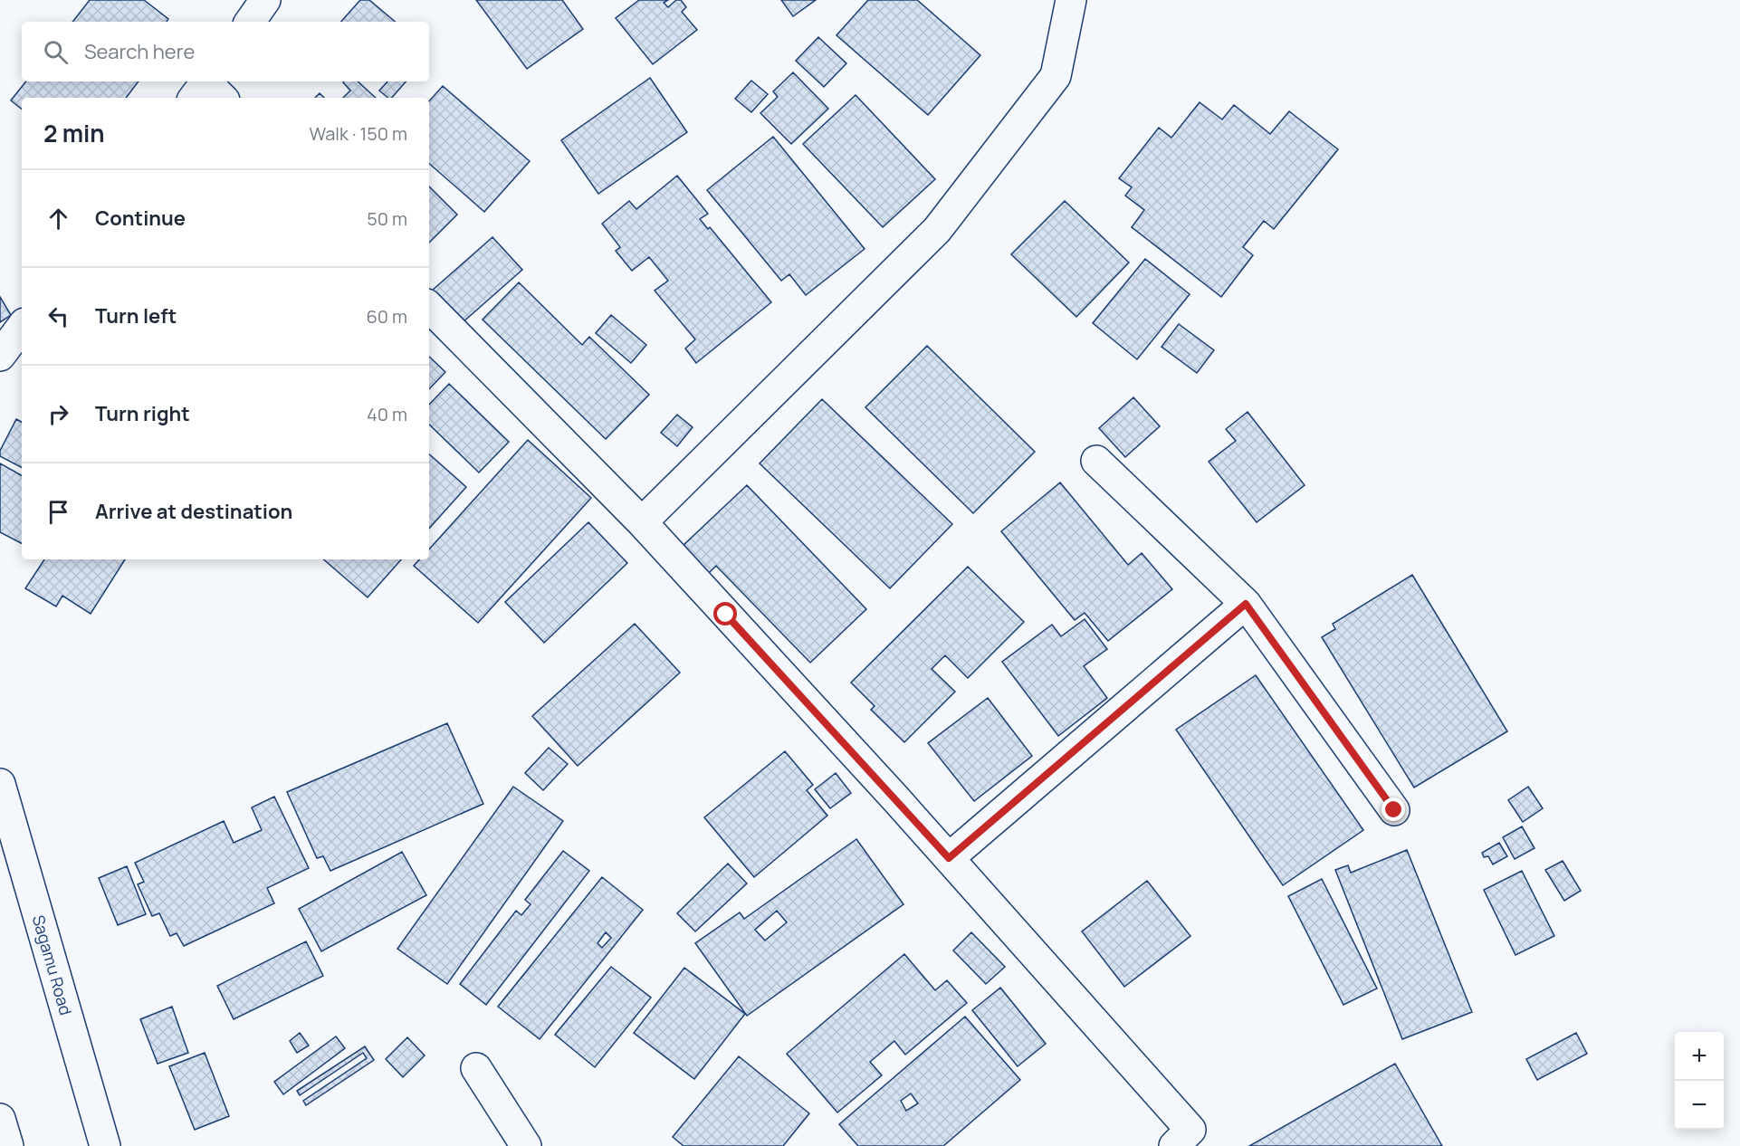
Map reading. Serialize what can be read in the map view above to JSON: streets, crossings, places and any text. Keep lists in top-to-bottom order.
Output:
{
  "streets": {
    "main road": ["Sagamu Road"]
  },
  "page": {
    "search": "Search here",
    "heading": ["2 min", "Walk · 150 m"],
    "list": [
      ["Continue", "50 m"],
      ["Turn left", "60 m"],
      ["Turn right", "40 m"],
      "Arrive at destination"
    ],
    "map_buttons": ["+", "−"]
  }
}
